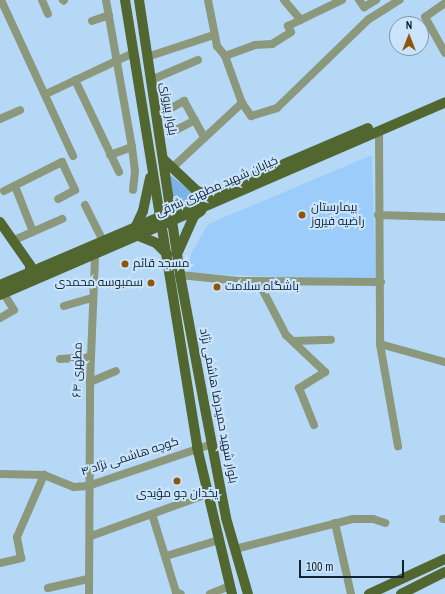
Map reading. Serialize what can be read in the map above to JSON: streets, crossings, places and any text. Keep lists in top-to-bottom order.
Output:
{
  "streets": {
    "main road": ["بلوار پیروزی", "خیابان شهید مطهری شرقی", "بلوار شهید حمیدرضا هاشمی نژاد"],
    "street": ["مطهری ۶۴", "کوچه هاشمی نژاد ۴"]
  },
  "crossings": [
    ["بلوار پیروزی", "خیابان شهید مطهری شرقی"],
    ["بلوار پیروزی", "بلوار شهید حمیدرضا هاشمی نژاد"],
    ["خیابان شهید مطهری شرقی", "مطهری ۶۴"],
    ["خیابان شهید مطهری شرقی", "بلوار شهید حمیدرضا هاشمی نژاد"],
    ["مطهری ۶۴", "کوچه هاشمی نژاد ۴"],
    ["بلوار شهید حمیدرضا هاشمی نژاد", "کوچه هاشمی نژاد ۴"]
  ],
  "places": [
    "بیمارستان راضیه فیروز",
    "مسجد قائم",
    "سمبوسه محمدی",
    "باشگاه سلامت",
    "یخدان جو مؤیدی"
  ],
  "scale_bar": "100 m",
  "north": "top"
}
